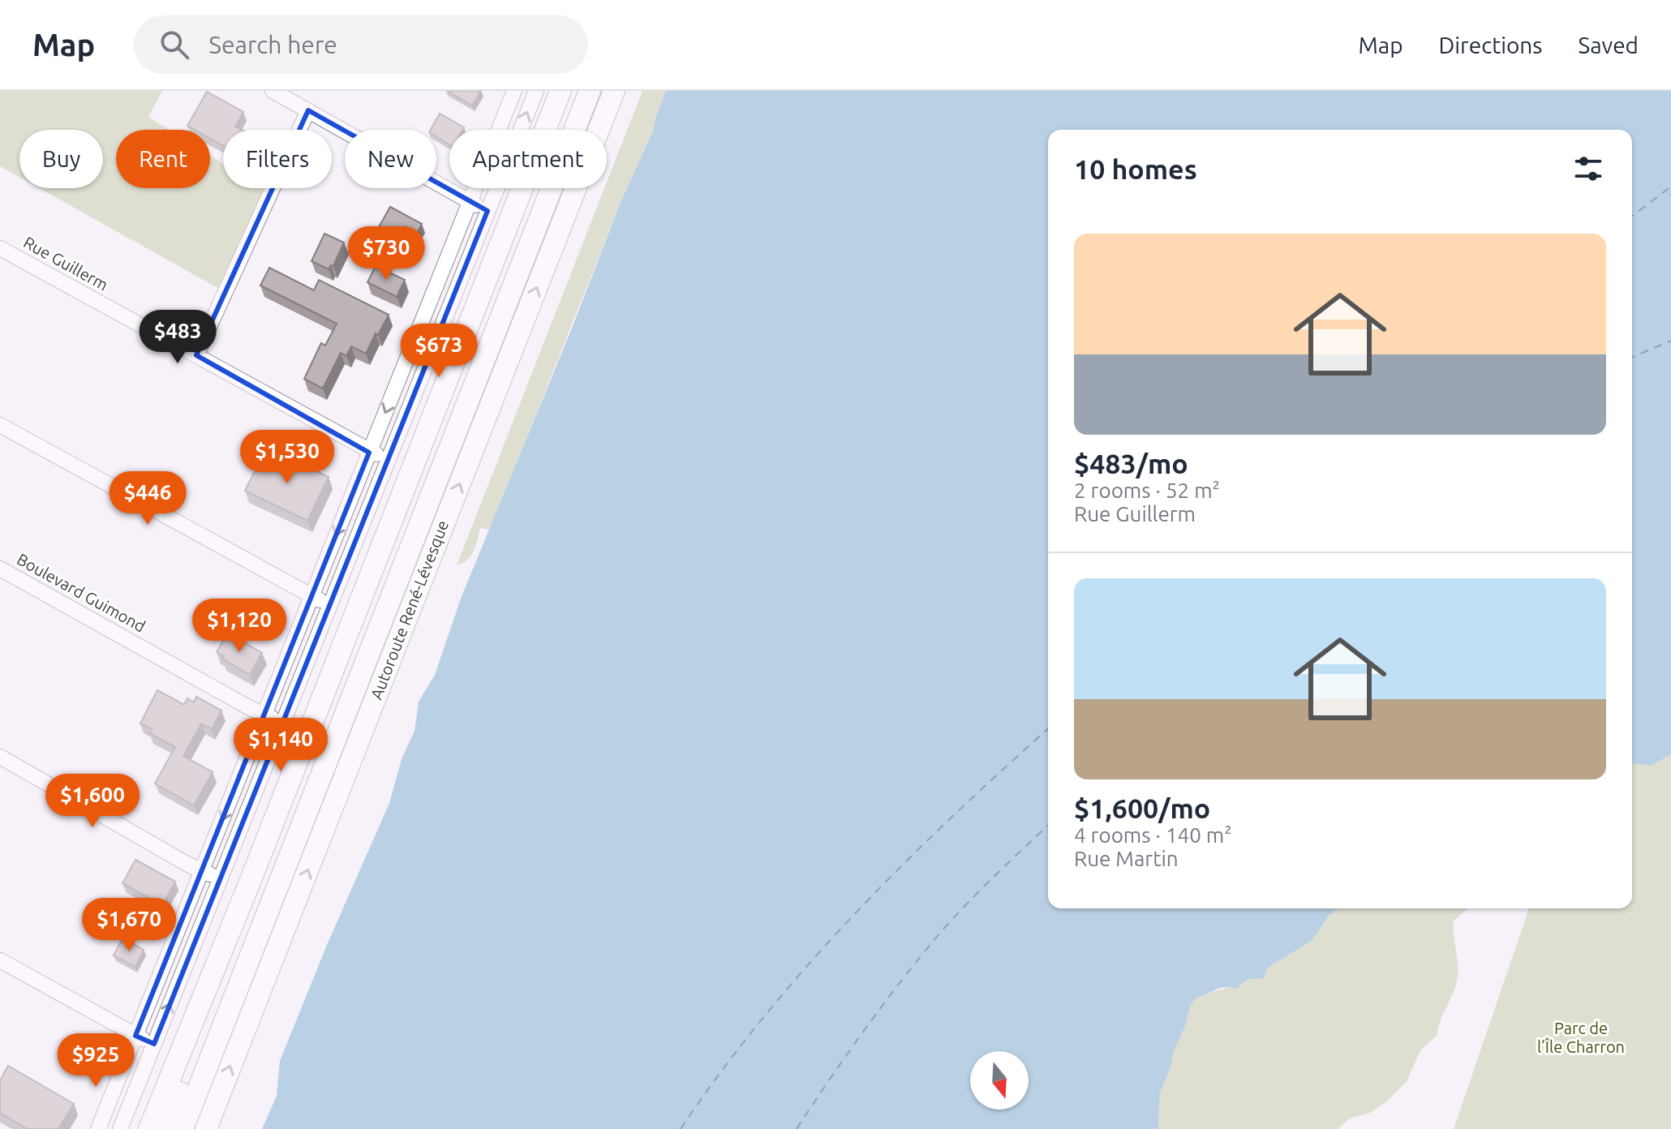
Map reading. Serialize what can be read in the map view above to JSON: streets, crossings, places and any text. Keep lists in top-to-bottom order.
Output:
{
  "streets": {
    "highway": ["Autoroute René-Lévesque"],
    "street": ["Rue Guillerm", "Boulevard Guimond"]
  },
  "parks": ["Parc de l’Île Charron"],
  "north": "bottom",
  "page": {
    "header": "Map",
    "search": "Search here",
    "nav": ["Map", "Directions", "Saved"],
    "chip": [
      "Buy",
      "Rent",
      "Filters",
      "New",
      "Apartment"
    ],
    "heading": "10 homes",
    "list": [
      {
        "name": "$483/mo",
        "note": "2 rooms · 52 m² · Rue Guillerm"
      },
      {
        "name": "$1,600/mo",
        "note": "4 rooms · 140 m² · Rue Martin"
      }
    ],
    "price": [
      "$730",
      "$483",
      "$673",
      "$1,530",
      "$446",
      "$1,120",
      "$1,140",
      "$1,600",
      "$1,670",
      "$925"
    ]
  }
}
